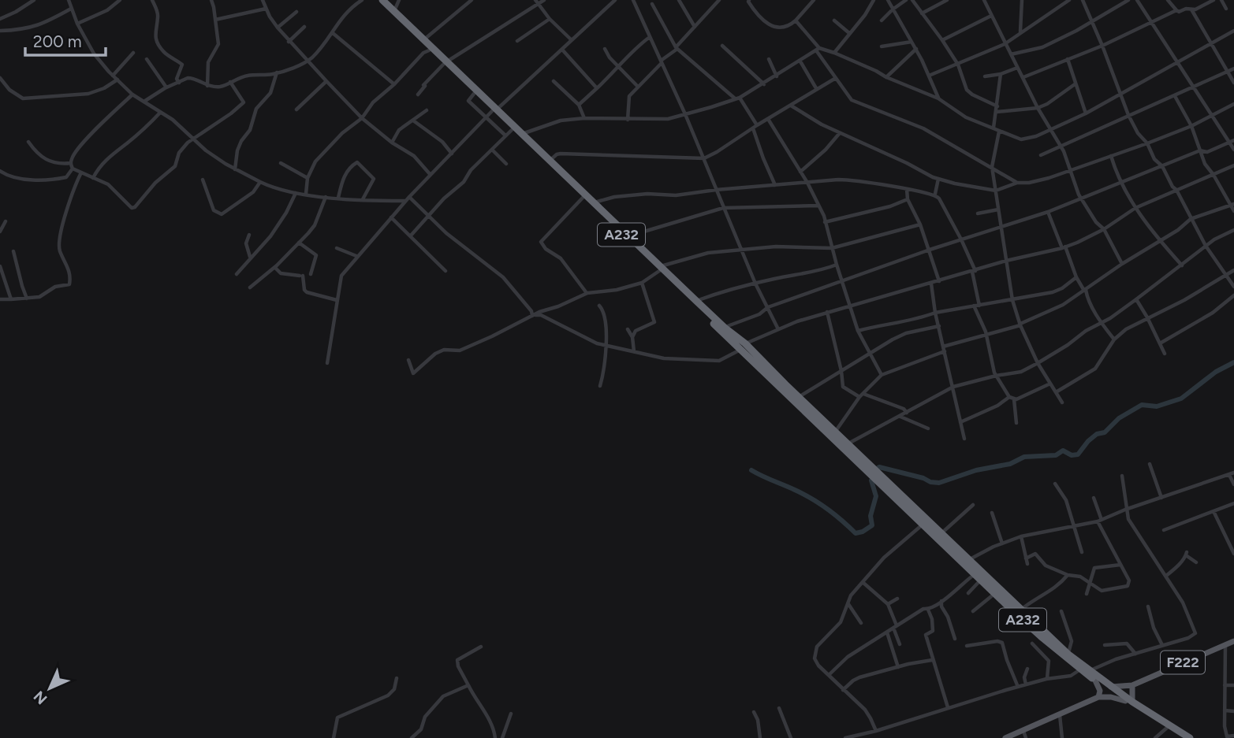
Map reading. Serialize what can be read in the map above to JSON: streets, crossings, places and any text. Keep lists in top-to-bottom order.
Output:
{
  "streets": {
    "highway": ["A232"],
    "main road": ["F222"]
  },
  "crossings": [
    ["A232", "F222"]
  ],
  "scale_bar": "200 m",
  "north": "bottom left"
}
